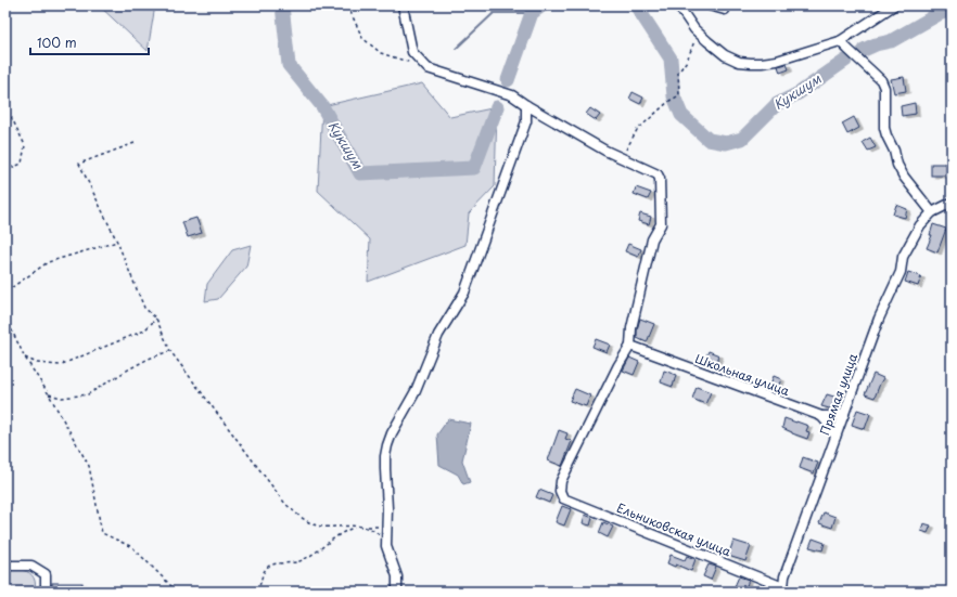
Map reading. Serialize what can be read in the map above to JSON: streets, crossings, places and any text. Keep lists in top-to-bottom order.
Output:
{
  "streets": {
    "street": ["Школьная улица", "Прямая улица", "Ельниковская улица"]
  },
  "crossings": [
    ["Школьная улица", "Ельниковская улица"],
    ["Прямая улица", "Ельниковская улица"]
  ],
  "water": ["Кукшум"],
  "scale_bar": "100 m"
}
